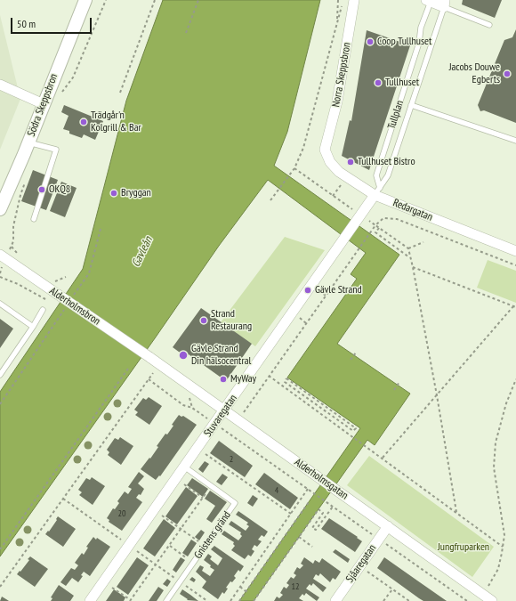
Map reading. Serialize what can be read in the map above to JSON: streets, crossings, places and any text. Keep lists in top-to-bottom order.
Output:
{
  "streets": {
    "street": [
      "Norra Skeppsbron",
      "Södra Skeppsbron",
      "Redargatan",
      "Alderholmsbron",
      "Stuvaregatan",
      "Alderholmsgatan",
      "Sjåaregatan"
    ],
    "lane": ["Tullplan", "Gnistens gränd"]
  },
  "crossings": [
    ["Norra Skeppsbron", "Redargatan"],
    ["Tullplan", "Redargatan"],
    ["Tullplan", "Stuvaregatan"],
    ["Redargatan", "Stuvaregatan"],
    ["Alderholmsbron", "Alderholmsgatan"],
    ["Stuvaregatan", "Alderholmsgatan"],
    ["Stuvaregatan", "Gnistens gränd"],
    ["Alderholmsgatan", "Sjåaregatan"]
  ],
  "water": ["Gavleån"],
  "parks": ["Jungfruparken"],
  "places": [
    "Coop Tullhuset",
    "Jacobs Douwe Egberts",
    "Tullhuset",
    "Trädgår'n Kolgrill & Bar",
    "Tullhuset Bistro",
    "OKQ8",
    "Bryggan",
    "Gävle Strand",
    "Strand Restaurang",
    "Gävle Strand Din hälsocentral",
    "MyWay"
  ],
  "house_numbers": [
    "2",
    "4",
    "20",
    "12"
  ],
  "scale_bar": "50 m"
}
